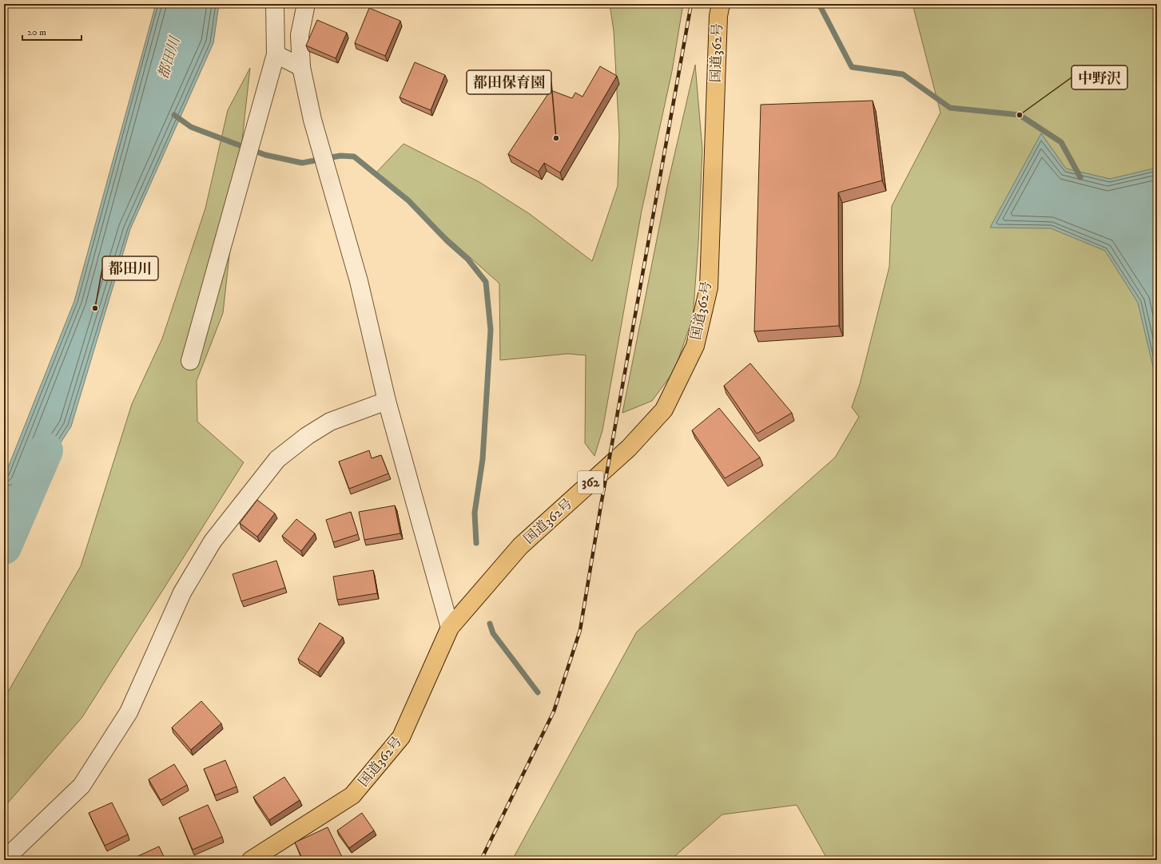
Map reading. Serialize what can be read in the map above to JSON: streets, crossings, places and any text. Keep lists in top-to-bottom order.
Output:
{
  "streets": {
    "highway": ["国道362号", "362"]
  },
  "water": ["都田川"],
  "places": ["中野沢", "都田保育園", "都田川"],
  "scale_bar": "20 m"
}
